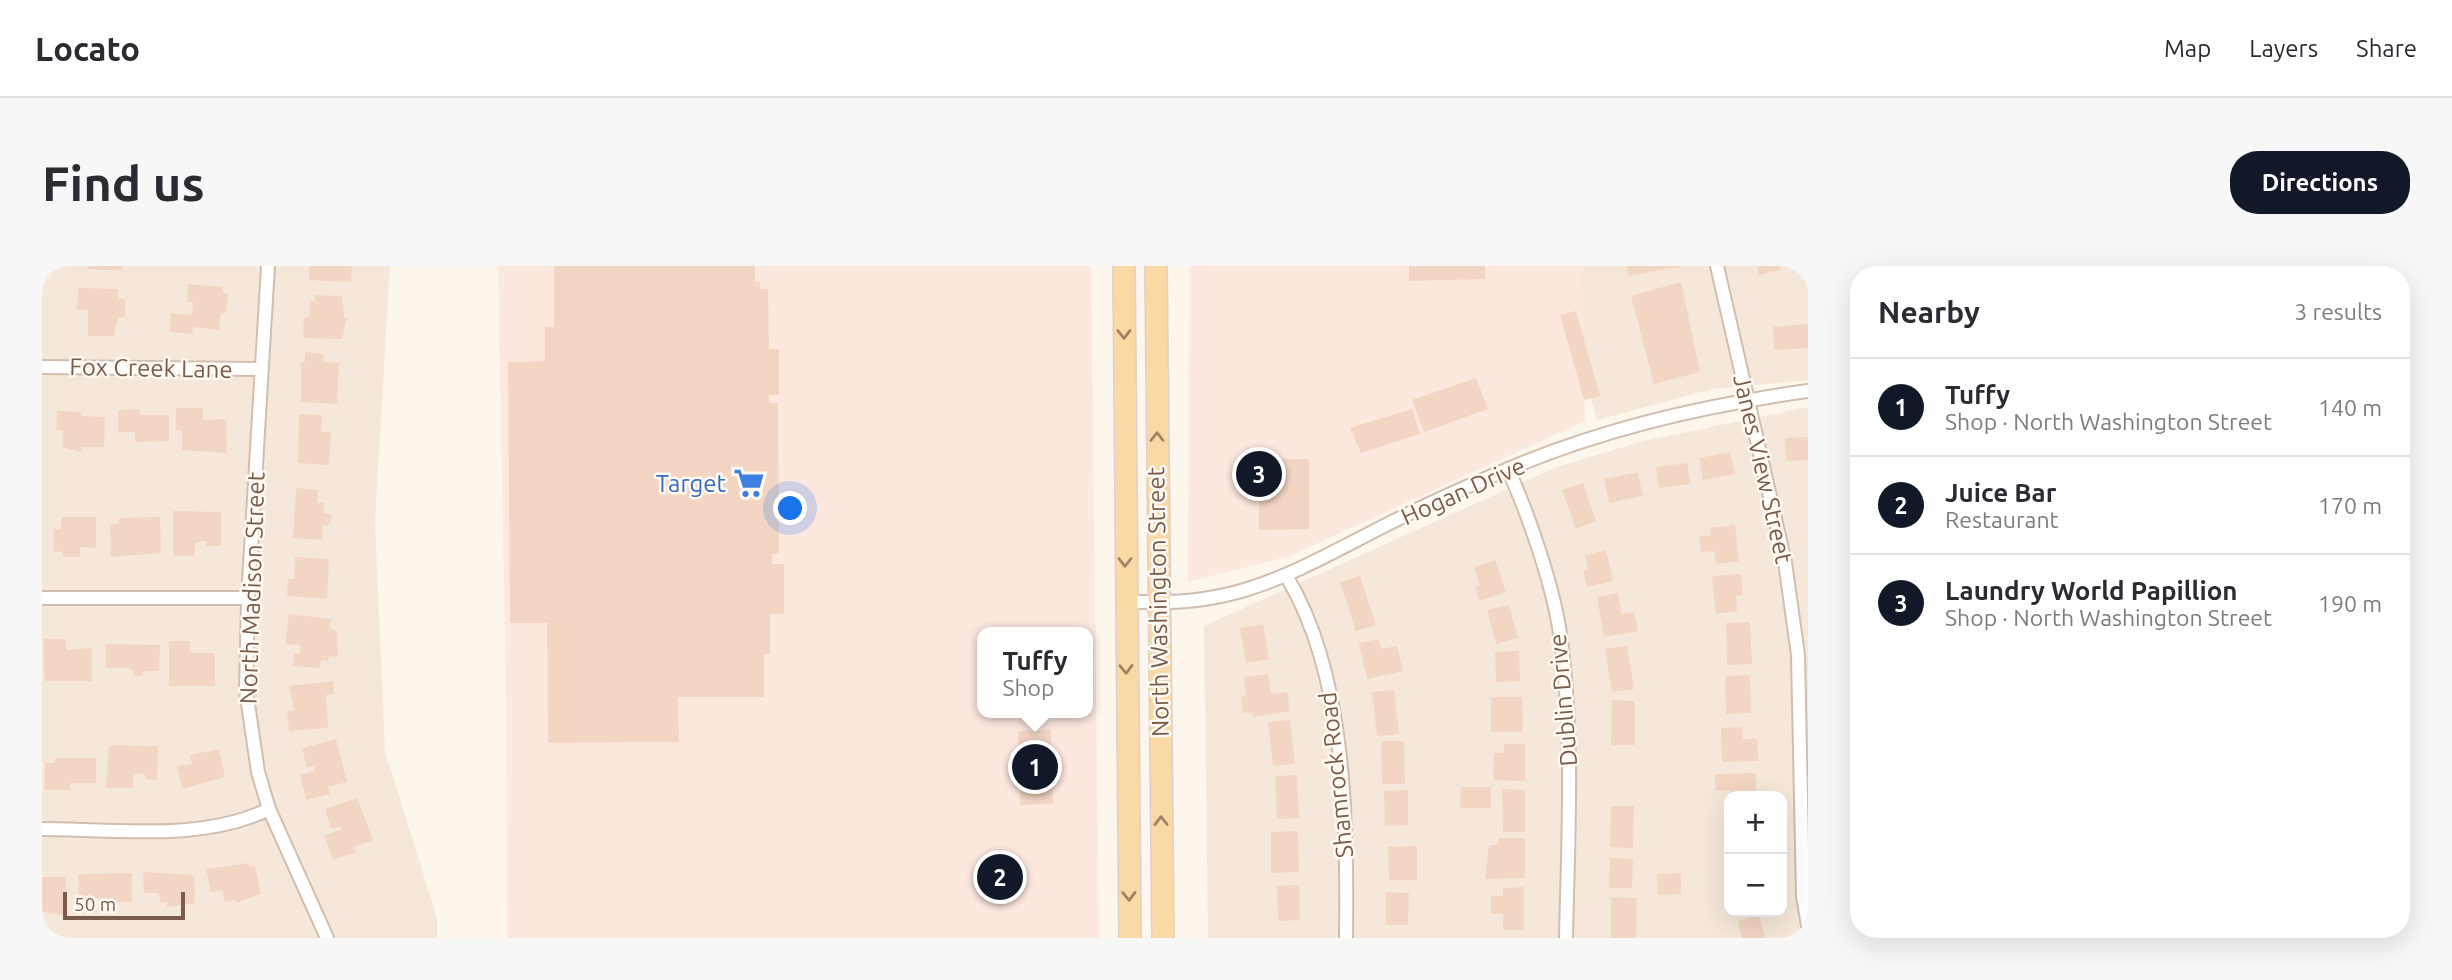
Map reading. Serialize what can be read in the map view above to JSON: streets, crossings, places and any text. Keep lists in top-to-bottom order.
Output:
{
  "streets": {
    "main road": ["North Washington Street"],
    "street": [
      "Fox Creek Lane",
      "Janes View Street",
      "Hogan Drive",
      "North Madison Street",
      "Dublin Drive",
      "Shamrock Road"
    ]
  },
  "crossings": [
    ["Fox Creek Lane", "North Madison Street"],
    ["Janes View Street", "Hogan Drive"],
    ["Hogan Drive", "North Washington Street"],
    ["Hogan Drive", "Dublin Drive"],
    ["Hogan Drive", "Shamrock Road"]
  ],
  "places": {
    "supermarket": ["Target"]
  },
  "scale_bar": "50 m",
  "page": {
    "header": "Locato",
    "nav": ["Map", "Layers", "Share"],
    "buttons": "Directions",
    "title": "Find us",
    "heading": ["Nearby", "3 results"],
    "list": [
      {
        "mark": "1",
        "name": "Tuffy",
        "note": "Shop · North Washington Street",
        "value": "140 m"
      },
      {
        "mark": "2",
        "name": "Juice Bar",
        "note": "Restaurant",
        "value": "170 m"
      },
      {
        "mark": "3",
        "name": "Laundry World Papillion",
        "note": "Shop · North Washington Street",
        "value": "190 m"
      }
    ],
    "pins": ["3", "1", "2"],
    "popup": ["Tuffy", "Shop"],
    "map_buttons": ["+", "−"],
    "scale": "50 m"
  }
}
